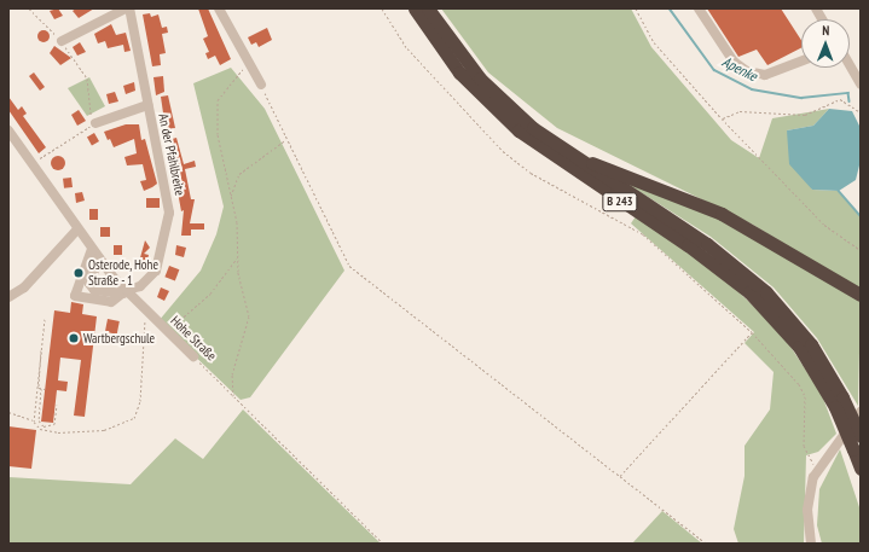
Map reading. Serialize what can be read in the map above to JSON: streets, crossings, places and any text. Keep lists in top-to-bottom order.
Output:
{
  "streets": {
    "highway": ["B 243"],
    "street": ["An der Pfahlbreite", "Hohe Straße"]
  },
  "crossings": [
    ["An der Pfahlbreite", "Hohe Straße"]
  ],
  "water": ["Apenke"],
  "places": ["Osterode, Hohe Straße - 1", "Wartbergschule"],
  "north": "top"
}
